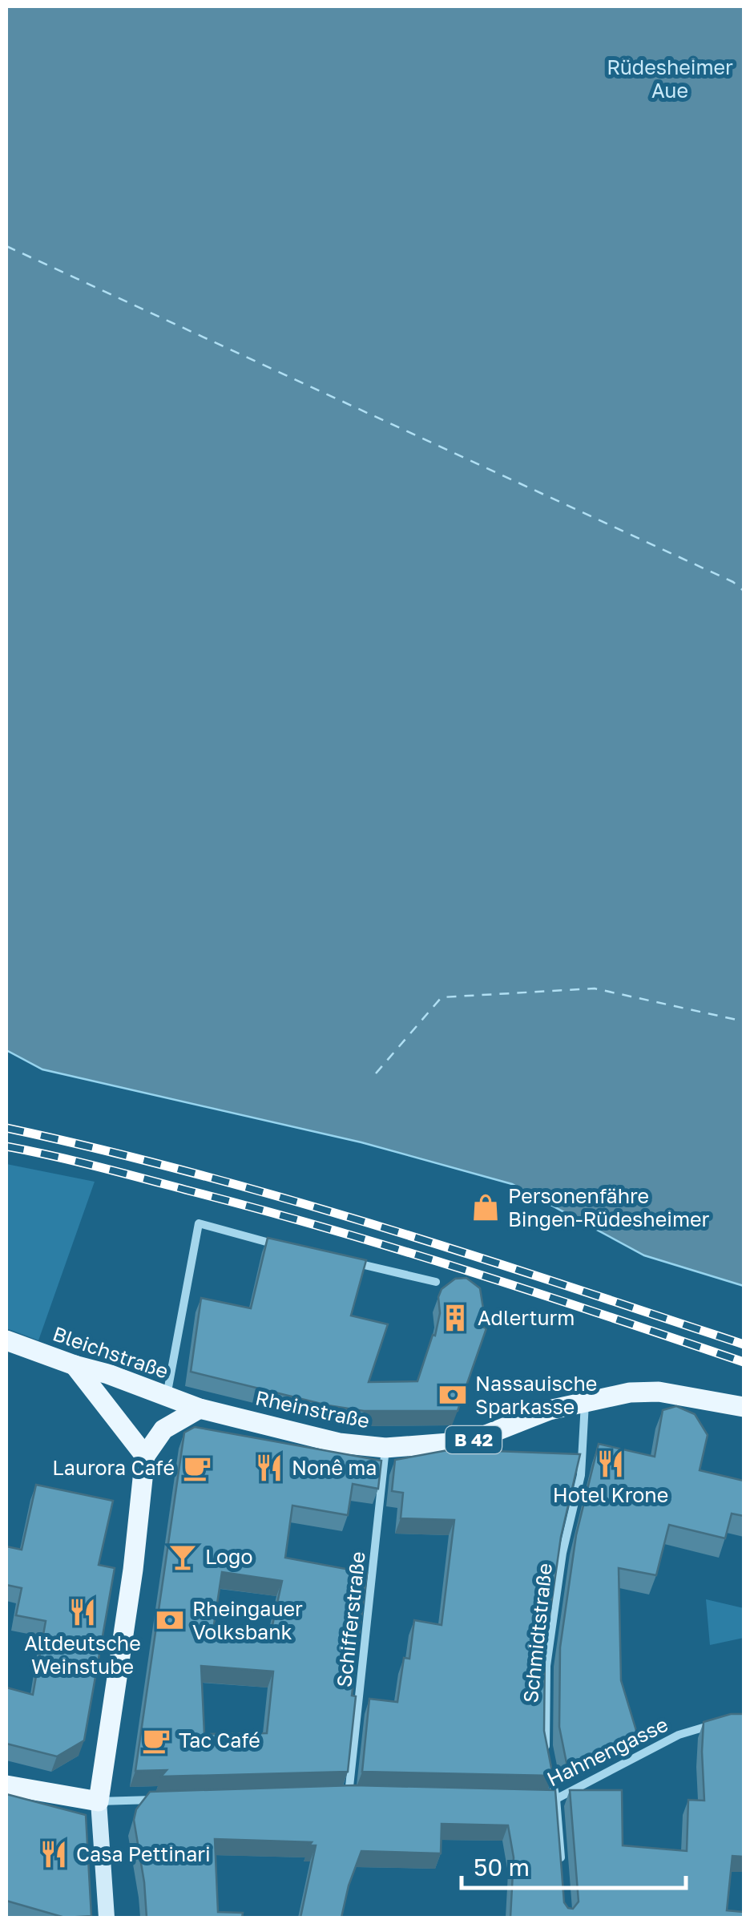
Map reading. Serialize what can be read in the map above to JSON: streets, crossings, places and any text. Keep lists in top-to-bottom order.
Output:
{
  "streets": {
    "main road": ["Bleichstraße", "Rheinstraße", "B 42"],
    "street": ["Schifferstraße", "Schmidtstraße", "Hahnengasse"]
  },
  "crossings": [
    ["Bleichstraße", "Rheinstraße"],
    ["Rheinstraße", "Schifferstraße"],
    ["Rheinstraße", "Schmidtstraße"],
    ["Schmidtstraße", "Hahnengasse"]
  ],
  "parks": ["Rüdesheimer Aue"],
  "places": {
    "shop": ["Personenfähre Bingen-Rüdesheimer"],
    "building": ["Adlerturm"],
    "bank": ["Nassauische Sparkasse", "Rheingauer Volksbank"],
    "restaurant": [
      "Hotel Krone",
      "Nonê ma",
      "Altdeutsche Weinstube",
      "Casa Pettinari"
    ],
    "cafe": ["Laurora Café", "Tac Café"],
    "bar": ["Logo"]
  },
  "scale_bar": "50 m"
}
